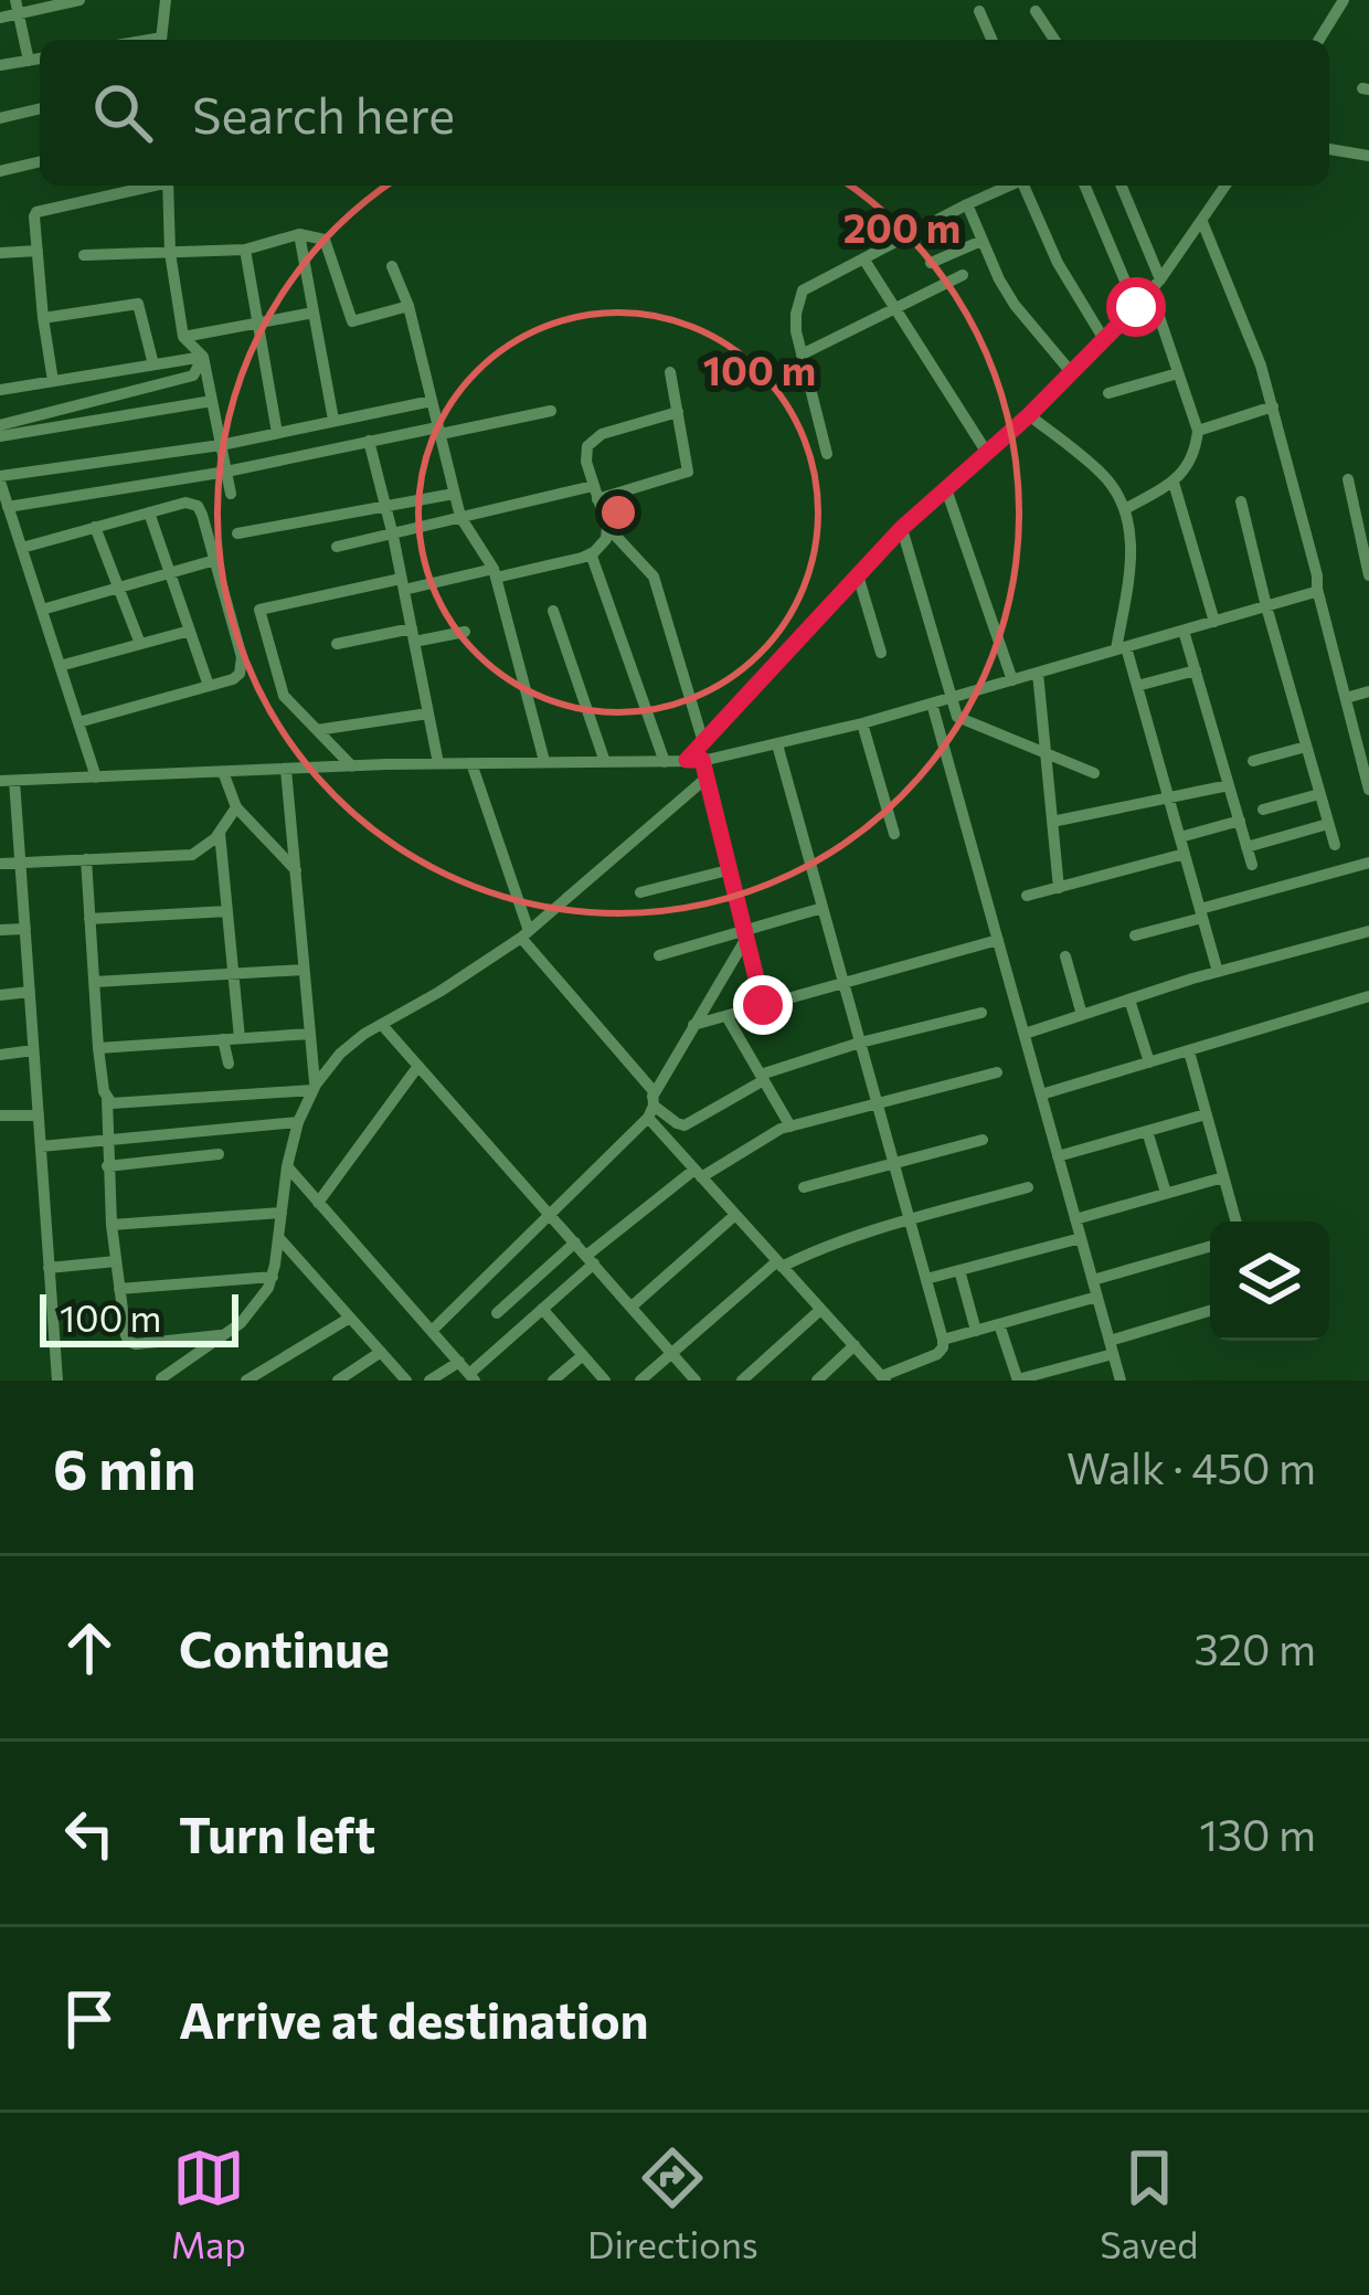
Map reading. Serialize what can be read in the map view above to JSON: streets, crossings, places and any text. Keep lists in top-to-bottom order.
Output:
{
  "scale_bar": "100 m",
  "page": {
    "search": "Search here",
    "scale": "100 m",
    "heading": ["6 min", "Walk · 450 m"],
    "list": [
      ["Continue", "320 m"],
      ["Turn left", "130 m"],
      "Arrive at destination"
    ],
    "nav": ["Map", "Directions", "Saved"]
  },
  "rings": ["200 m", "100 m"]
}
